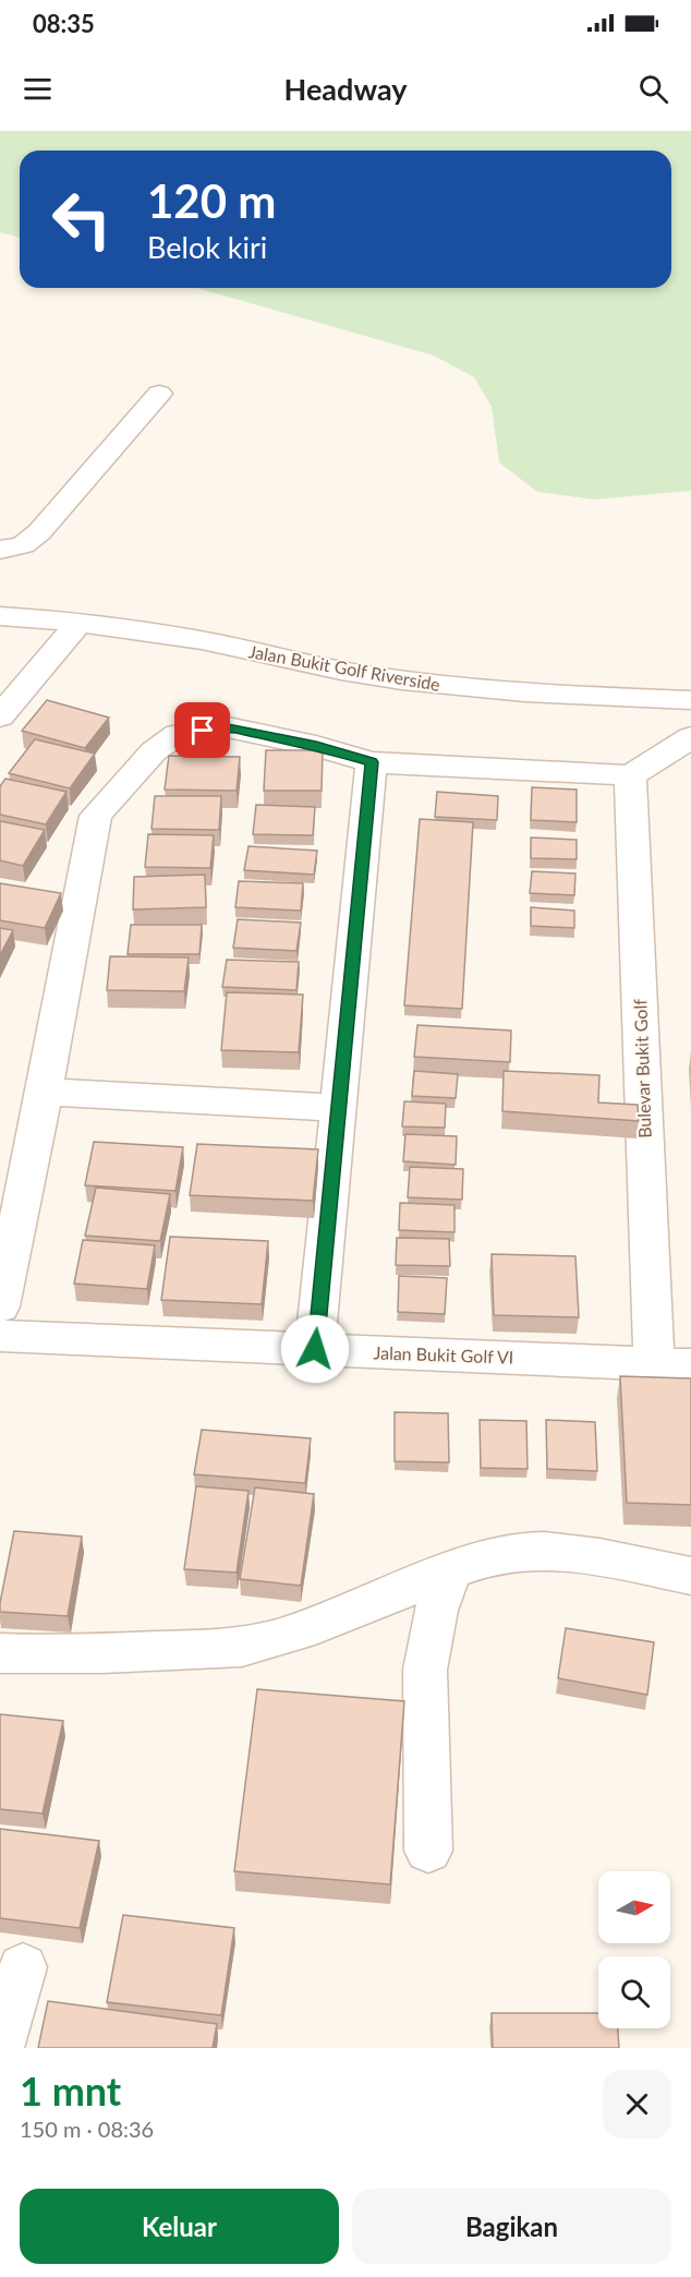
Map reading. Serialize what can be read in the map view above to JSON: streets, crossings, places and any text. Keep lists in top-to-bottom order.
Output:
{
  "streets": {
    "street": ["Jalan Bukit Golf Riverside", "Bulevar Bukit Golf", "Jalan Bukit Golf VI"]
  },
  "crossings": [
    ["Bulevar Bukit Golf", "Jalan Bukit Golf VI"]
  ],
  "north": "right",
  "page": {
    "status": "08:35",
    "header": "Headway",
    "turn": ["120 m", "Belok kiri"],
    "heading": ["1 mnt", "150 m · 08:36"],
    "buttons": ["Keluar", "Bagikan"]
  }
}
